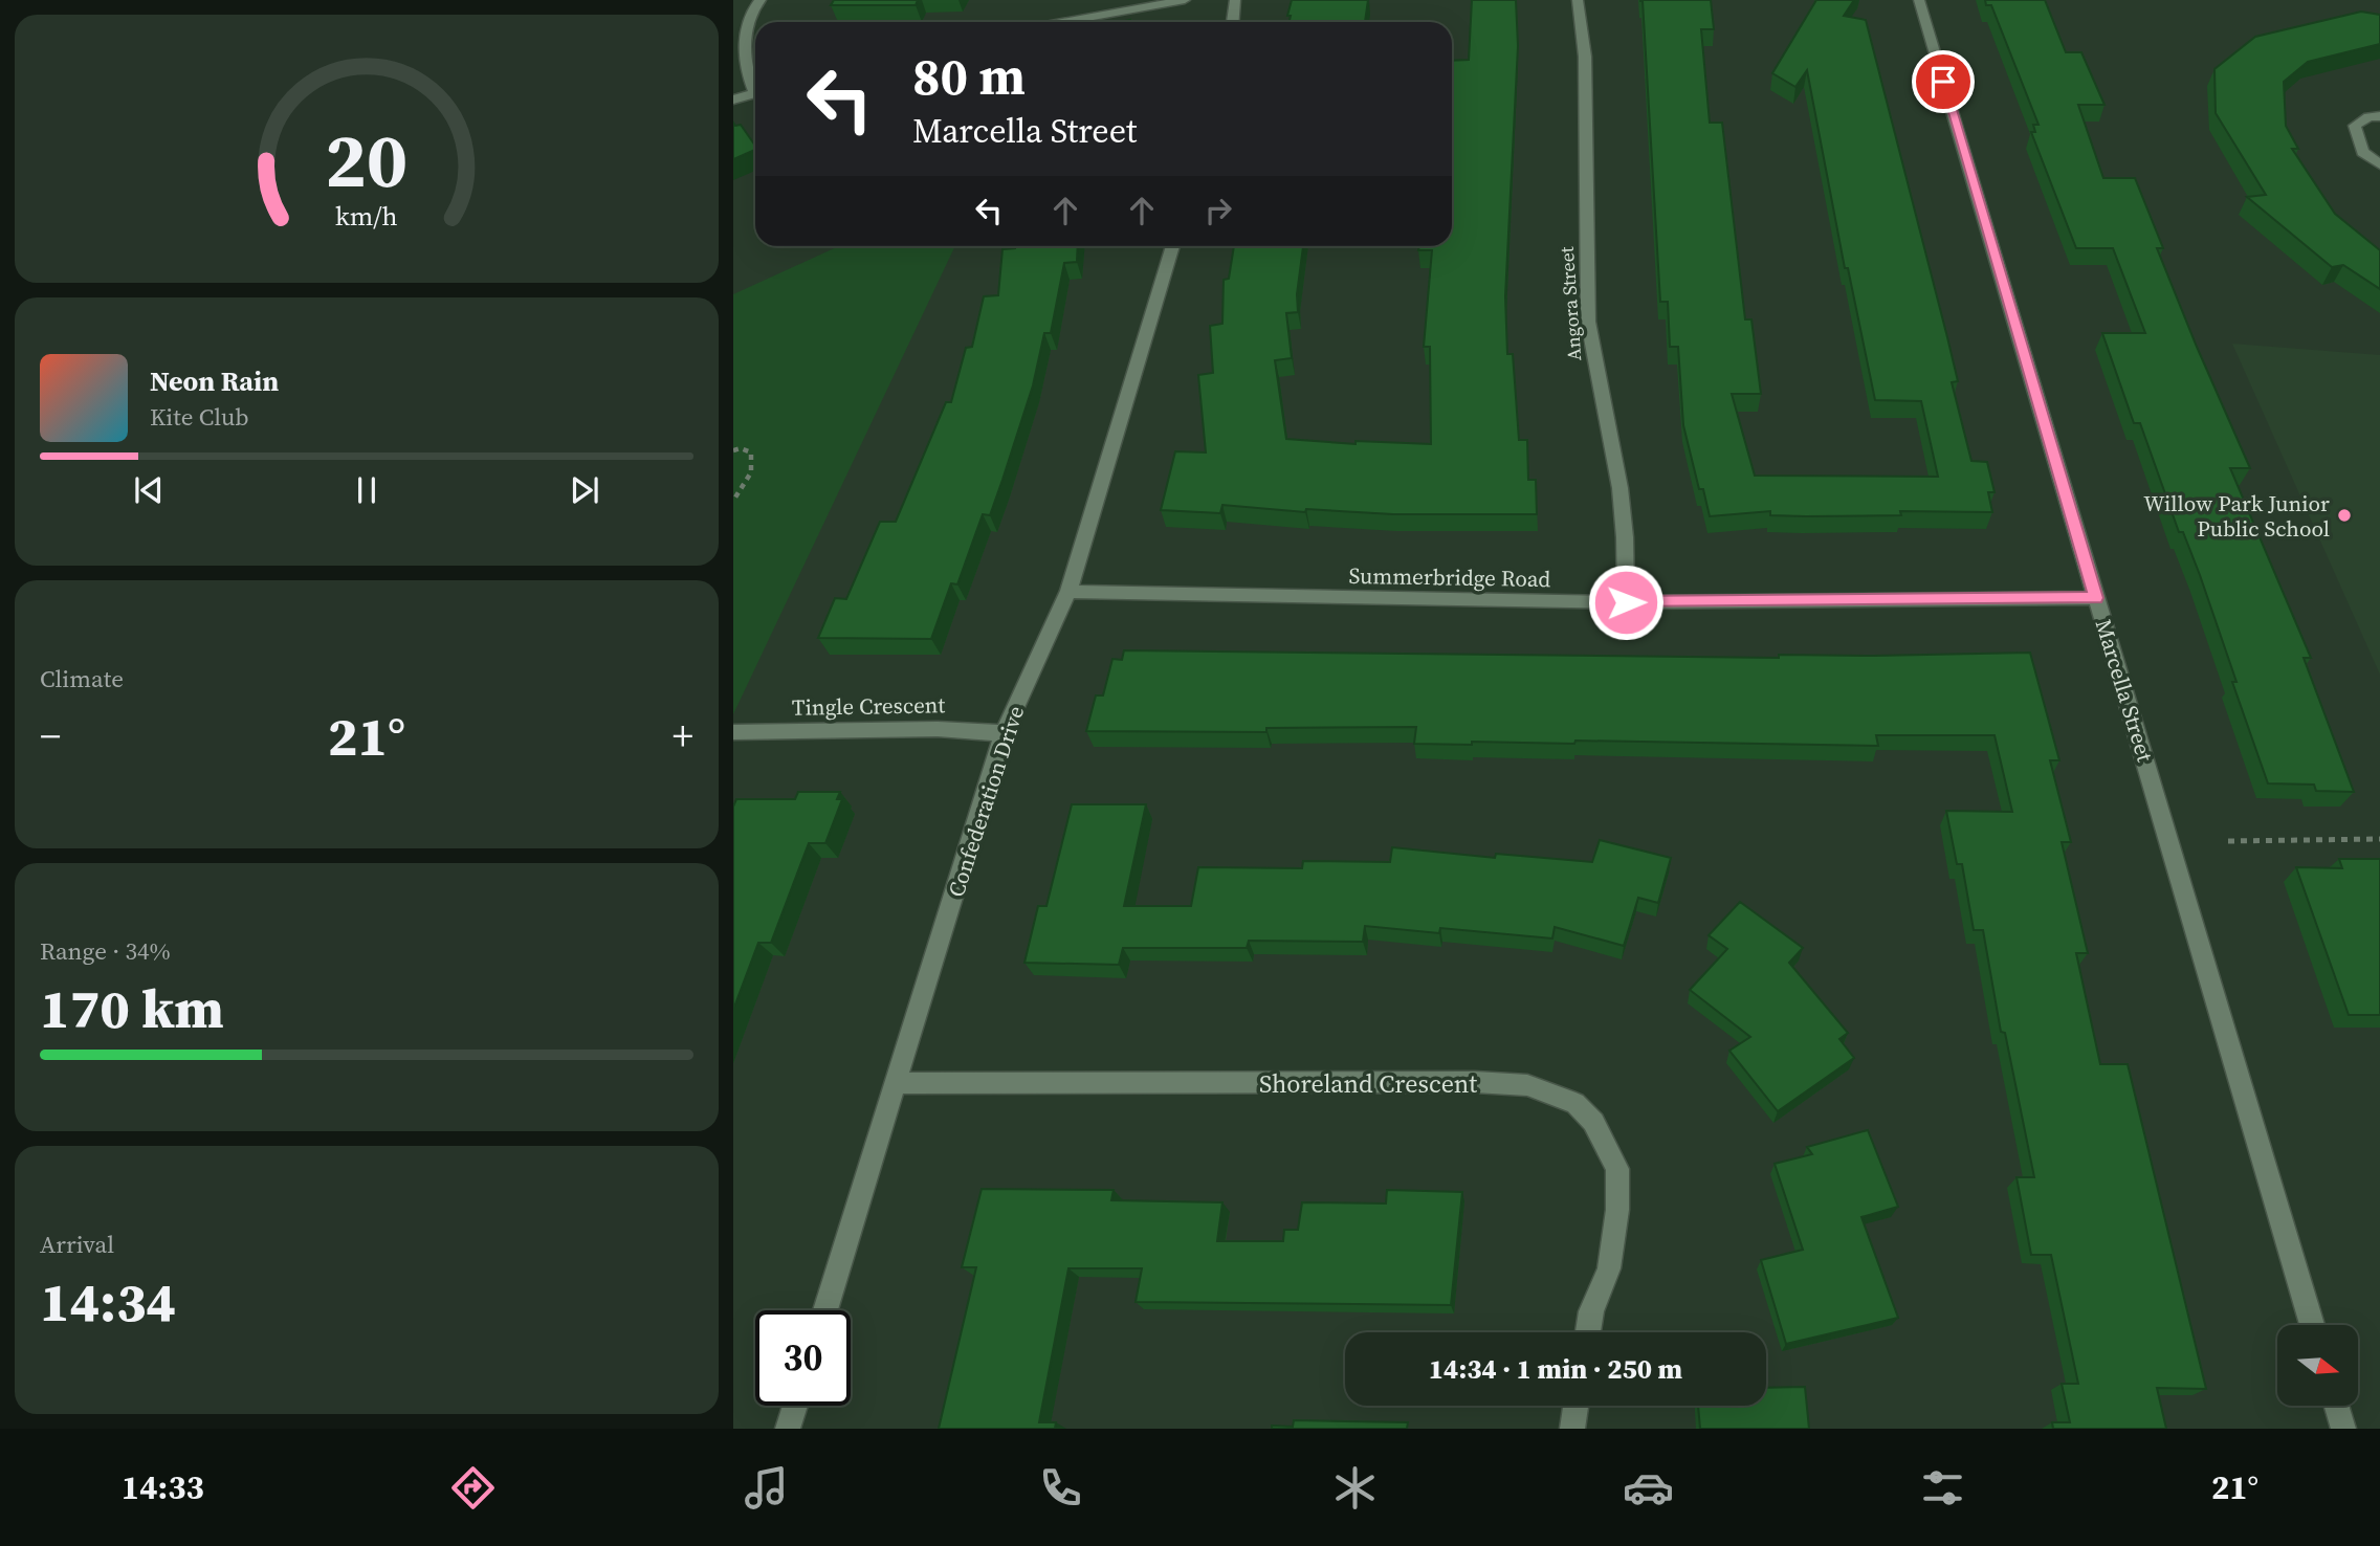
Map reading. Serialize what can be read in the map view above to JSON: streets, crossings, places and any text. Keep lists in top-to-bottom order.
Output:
{
  "streets": {
    "street": [
      "Angora Street",
      "Summerbridge Road",
      "Marcella Street",
      "Tingle Crescent",
      "Confederation Drive",
      "Shoreland Crescent"
    ]
  },
  "crossings": [
    ["Angora Street", "Summerbridge Road"],
    ["Summerbridge Road", "Marcella Street"],
    ["Summerbridge Road", "Confederation Drive"],
    ["Tingle Crescent", "Confederation Drive"],
    ["Confederation Drive", "Shoreland Crescent"]
  ],
  "places": ["Willow Park Junior Public School"],
  "north": "right",
  "page": {
    "turn": ["80 m", "Marcella Street"],
    "song": ["Neon Rain", "Kite Club"],
    "tile": [
      "Climate",
      ["Range · 34%", "170 km"],
      ["Arrival", "14:34"]
    ],
    "heat": ["−", "21°", "+"],
    "limit": "30",
    "trip": "14:34 · 1 min · 250 m",
    "tabs": ["14:33", "21°"],
    "gauge": ["20", "km/h"]
  }
}
